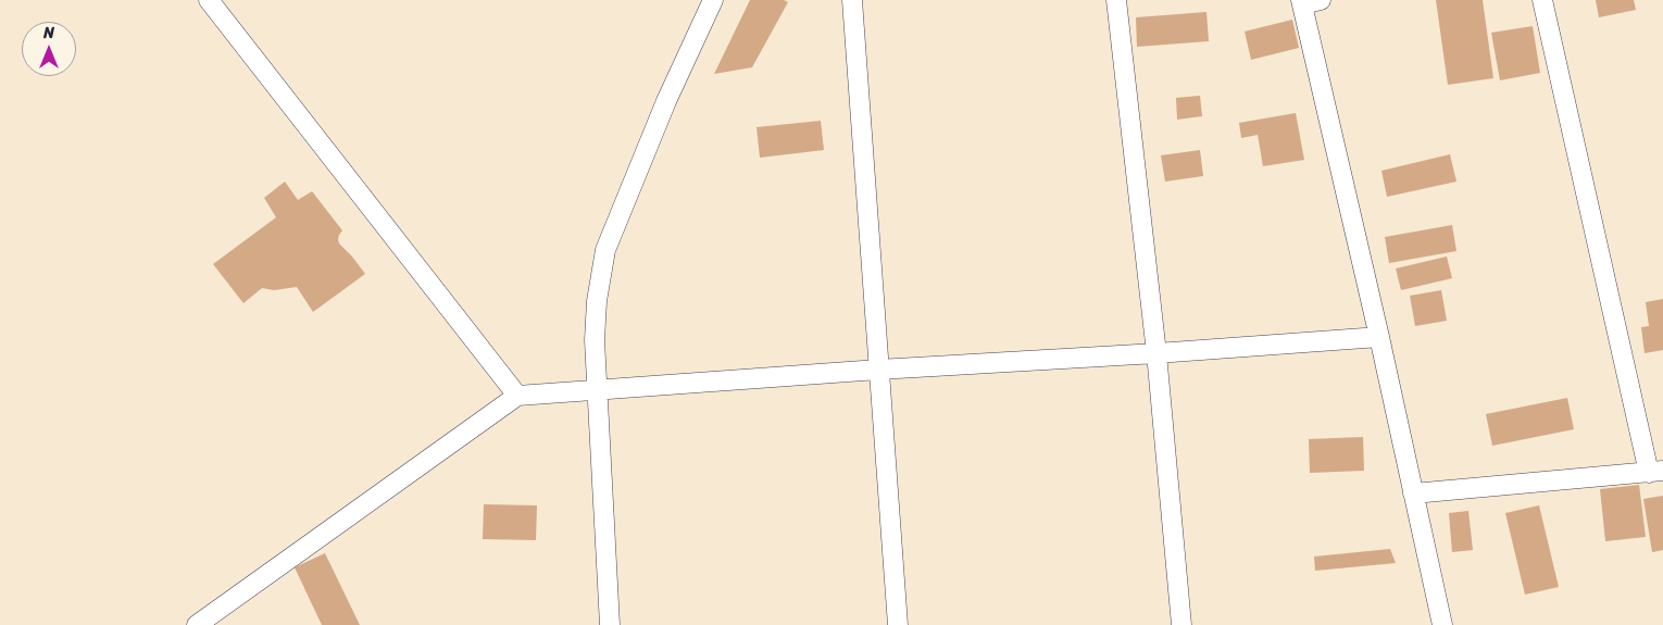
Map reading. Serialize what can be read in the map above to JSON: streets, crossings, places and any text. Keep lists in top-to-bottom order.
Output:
{
  "north": "top"
}
